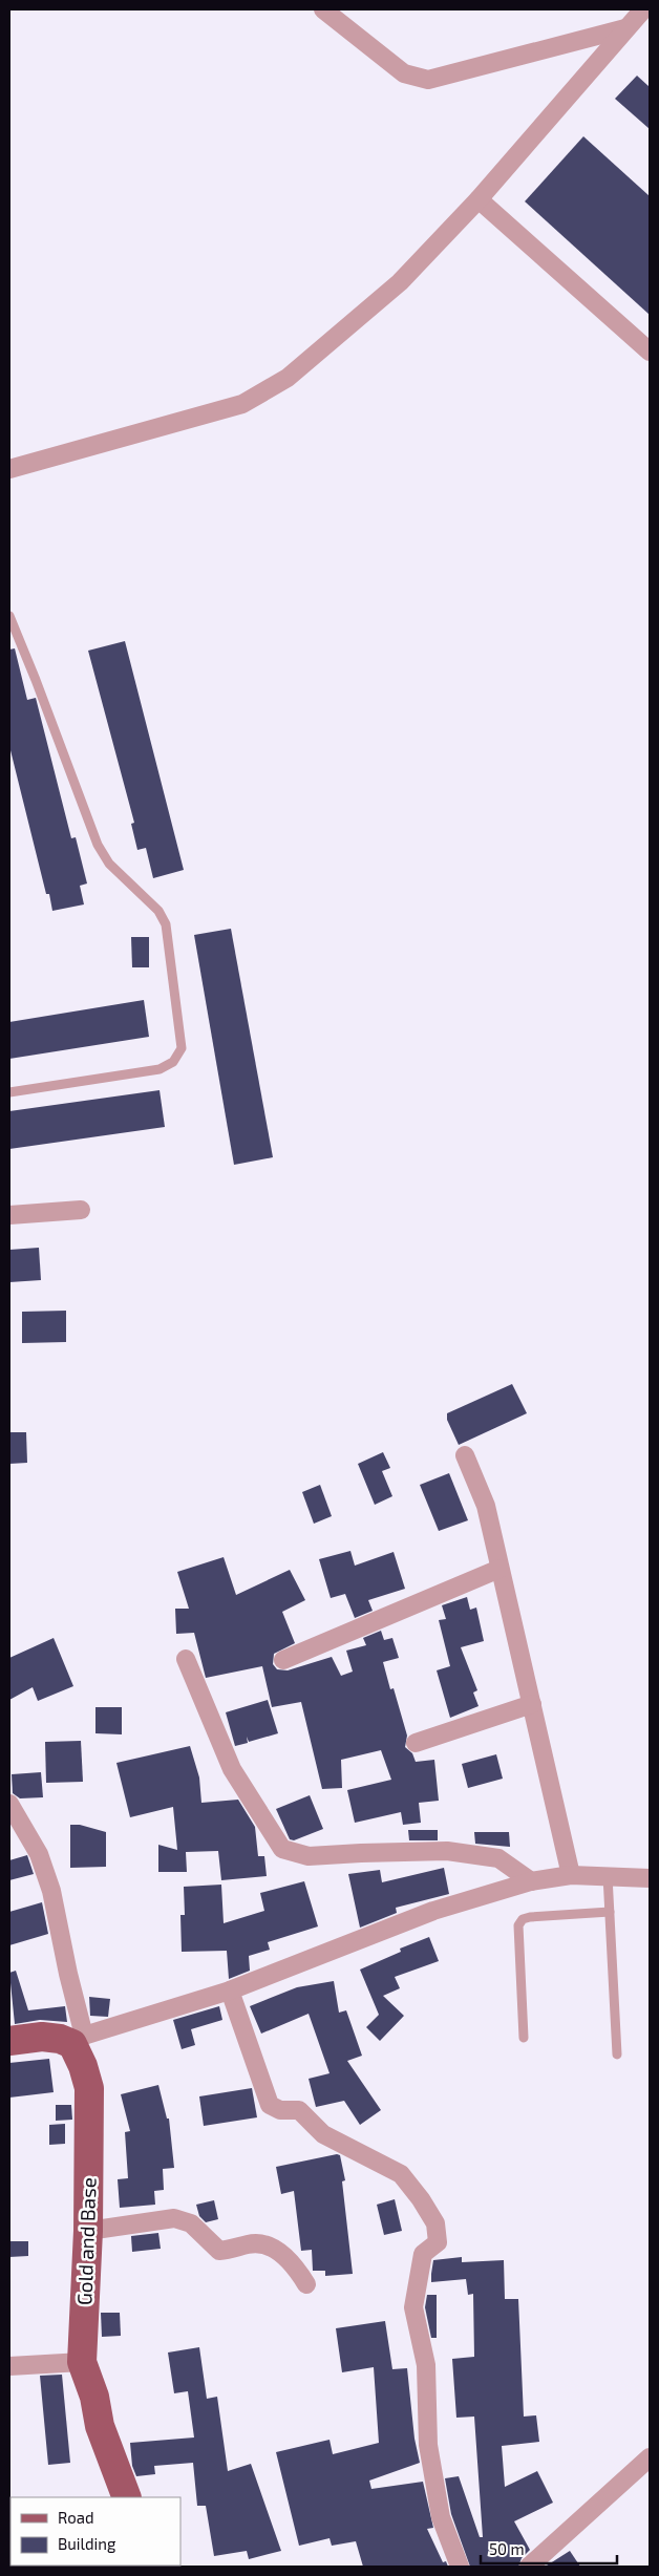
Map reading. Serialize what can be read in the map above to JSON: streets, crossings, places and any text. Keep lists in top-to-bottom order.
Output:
{
  "streets": {
    "main road": ["Gold and Base"]
  },
  "legend": ["Road", "Building"],
  "scale_bar": "50 m"
}
